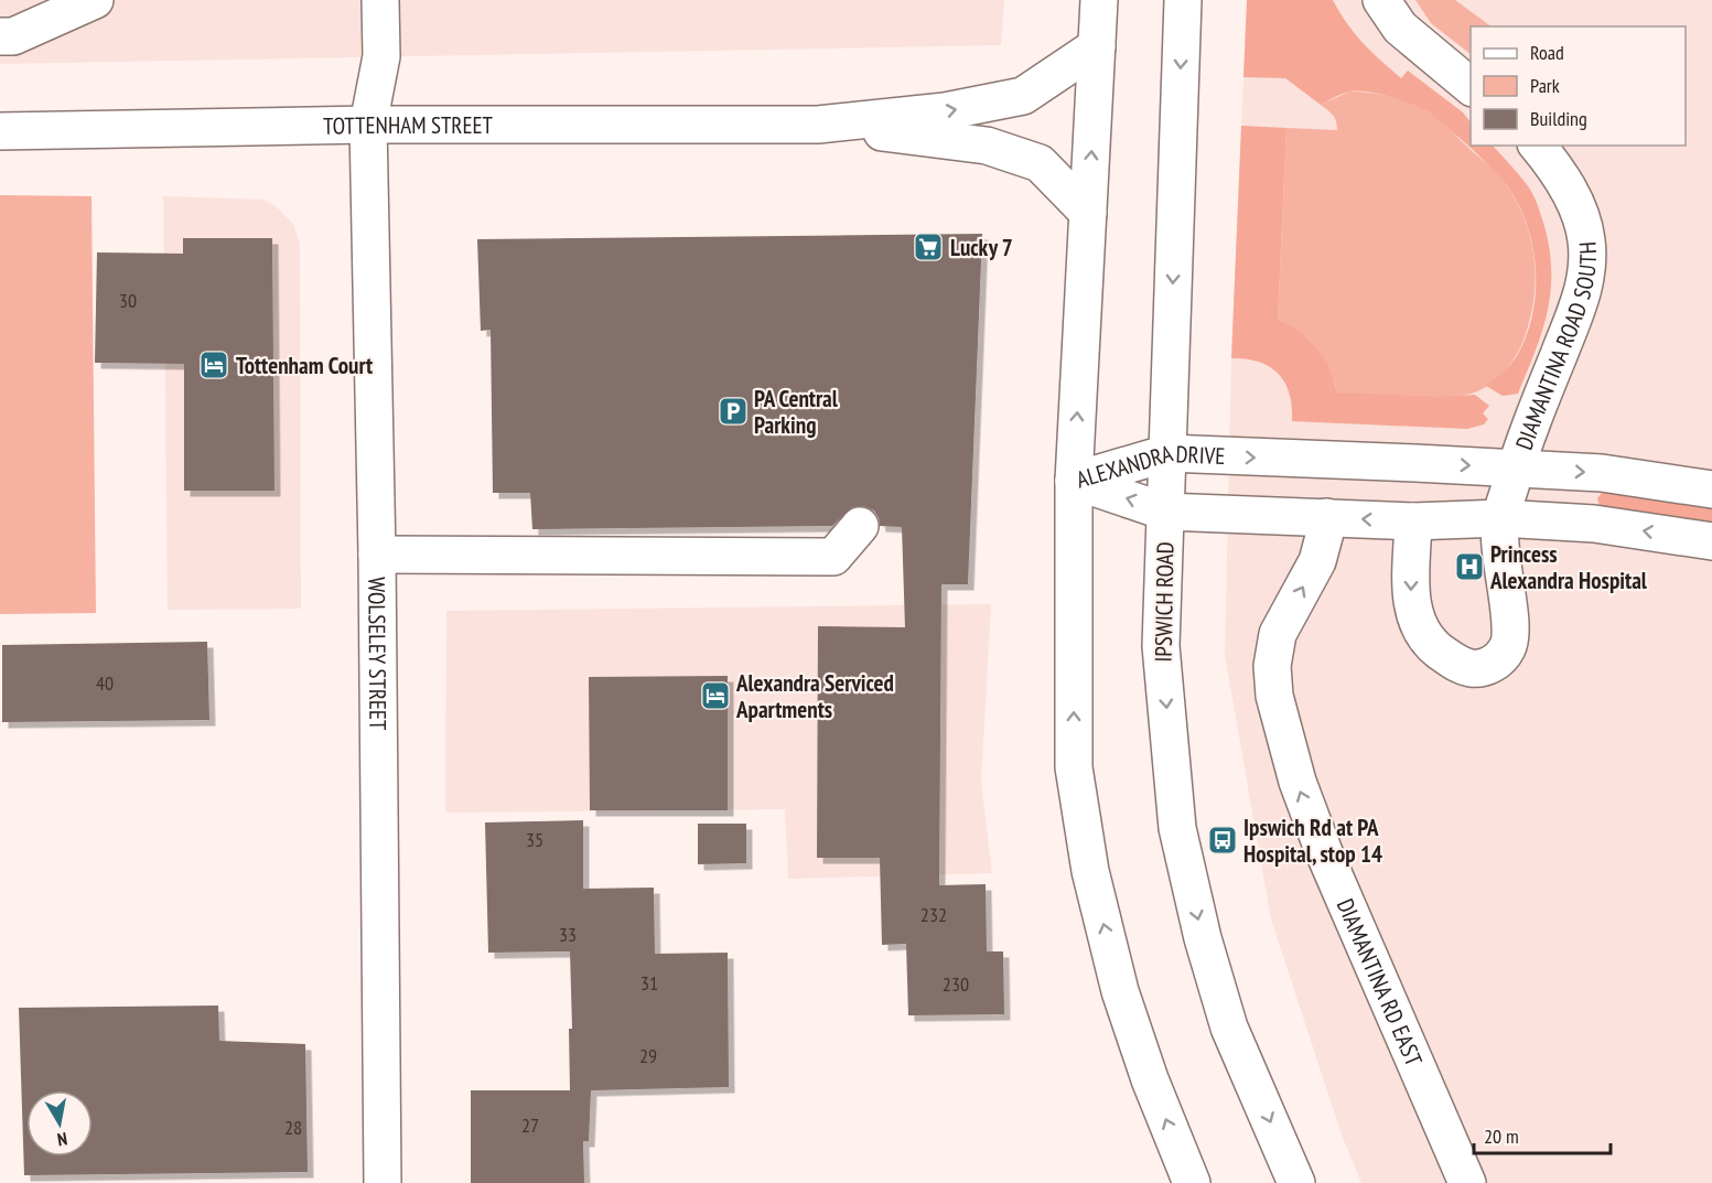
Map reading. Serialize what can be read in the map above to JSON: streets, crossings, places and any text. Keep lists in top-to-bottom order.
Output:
{
  "streets": {
    "main road": [
      "TOTTENHAM STREET",
      "DIAMANTINA ROAD SOUTH",
      "ALEXANDRA DRIVE",
      "IPSWICH ROAD",
      "WOLSELEY STREET",
      "DIAMANTINA RD EAST"
    ]
  },
  "crossings": [
    ["TOTTENHAM STREET", "WOLSELEY STREET"],
    ["DIAMANTINA ROAD SOUTH", "ALEXANDRA DRIVE"],
    ["ALEXANDRA DRIVE", "IPSWICH ROAD"],
    ["ALEXANDRA DRIVE", "DIAMANTINA RD EAST"]
  ],
  "places": {
    "supermarket": ["Lucky 7"],
    "hotel": ["Tottenham Court", "Alexandra Serviced Apartments"],
    "parking": ["PA Central Parking"],
    "hospital": ["Princess Alexandra Hospital"],
    "bus stop": ["Ipswich Rd at PA Hospital, stop 14"]
  },
  "house_numbers": [
    "30",
    "40",
    "35",
    "232",
    "33",
    "31",
    "230",
    "29",
    "27",
    "28"
  ],
  "legend": ["Road", "Park", "Building"],
  "scale_bar": "20 m",
  "north": "bottom"
}
